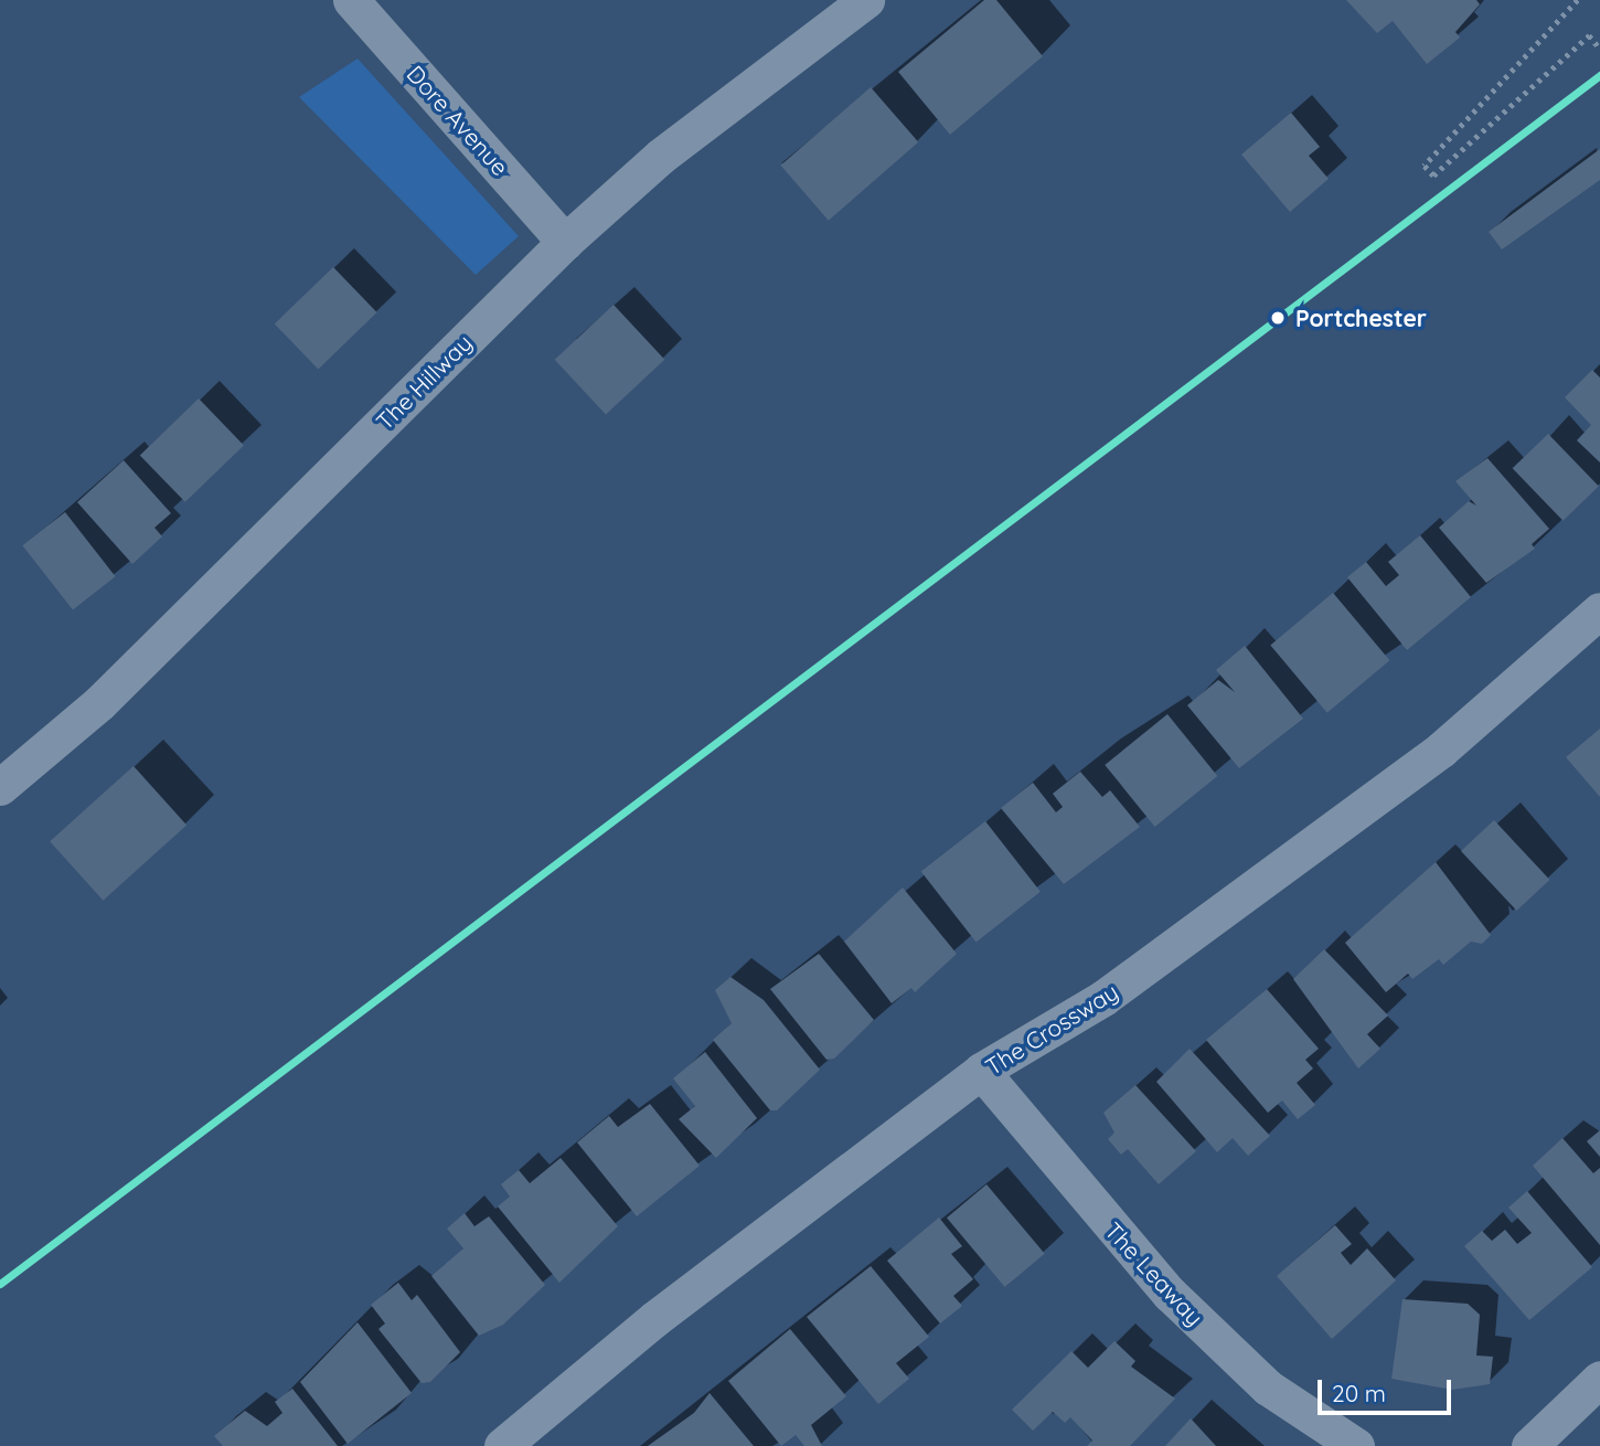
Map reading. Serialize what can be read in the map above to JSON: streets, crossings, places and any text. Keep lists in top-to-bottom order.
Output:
{
  "streets": {
    "street": [
      "Dore Avenue",
      "The Hillway",
      "The Crossway",
      "The Leaway"
    ]
  },
  "crossings": [
    ["Dore Avenue", "The Hillway"],
    ["The Crossway", "The Leaway"]
  ],
  "places": ["Portchester"],
  "scale_bar": "20 m"
}
